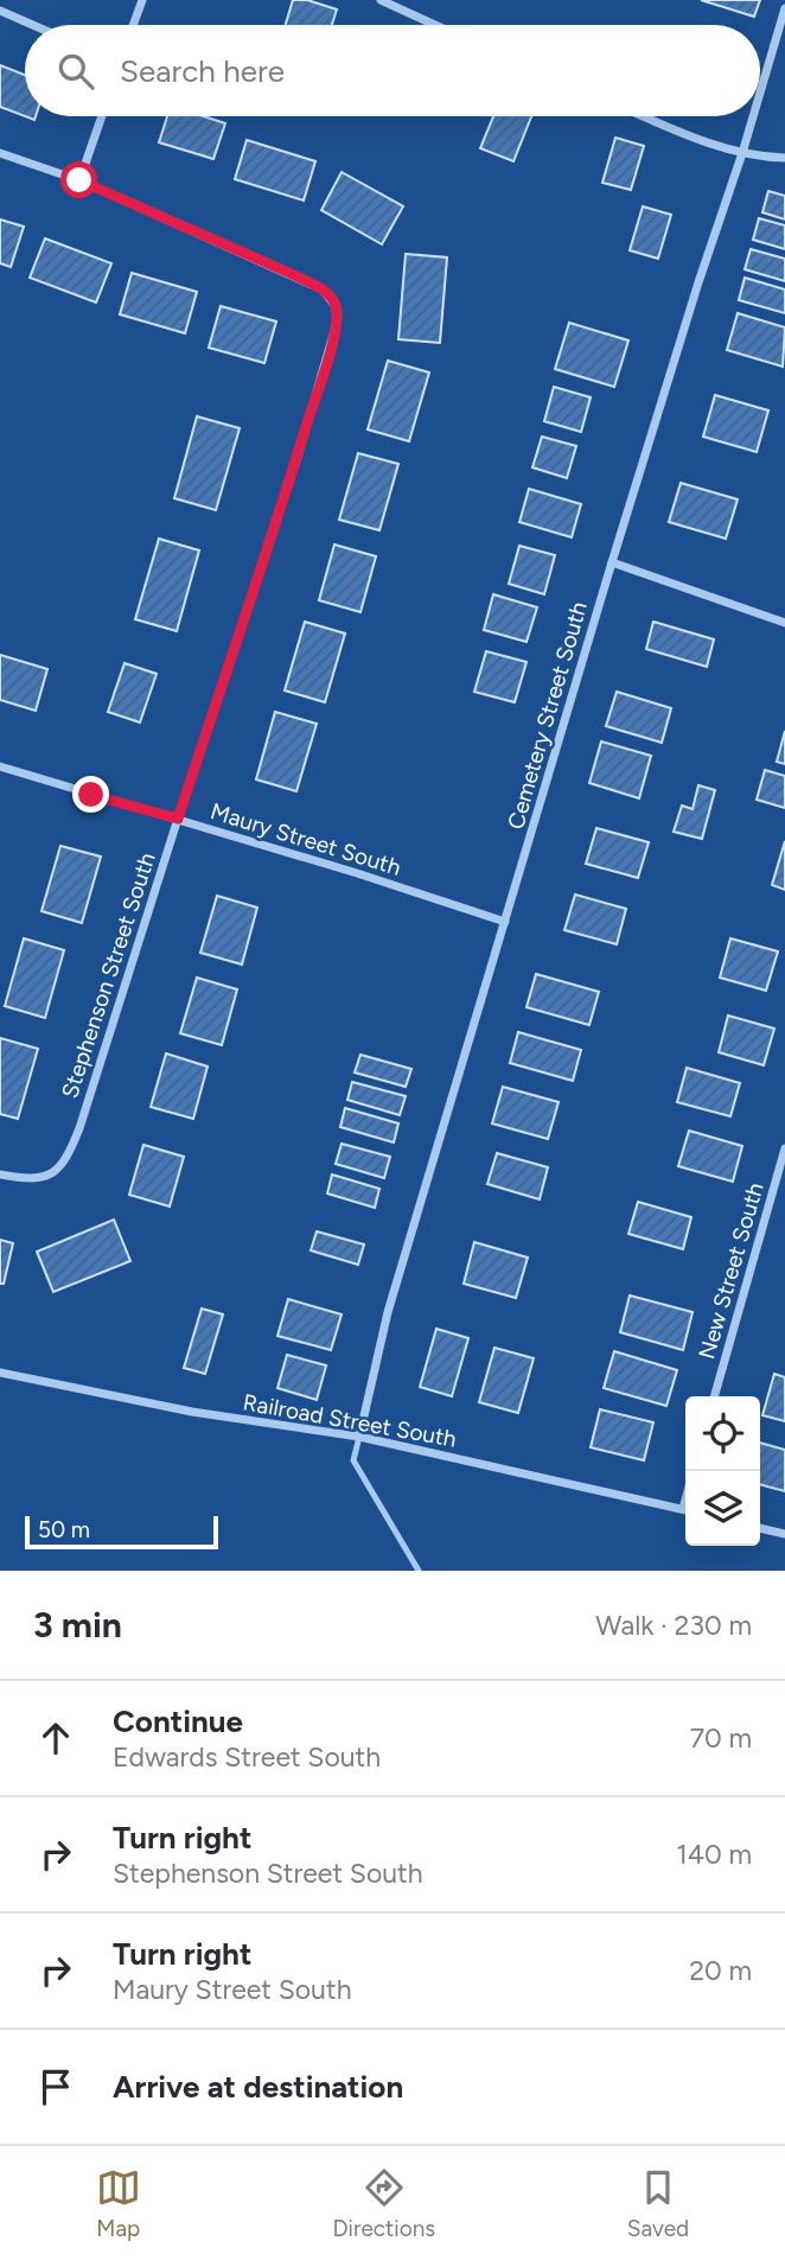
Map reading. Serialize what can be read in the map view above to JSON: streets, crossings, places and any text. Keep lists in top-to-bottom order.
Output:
{
  "streets": {
    "street": [
      "Cemetery Street South",
      "Maury Street South",
      "Stephenson Street South",
      "New Street South",
      "Railroad Street South"
    ]
  },
  "crossings": [
    ["Cemetery Street South", "Maury Street South"],
    ["Cemetery Street South", "Railroad Street South"],
    ["Maury Street South", "Stephenson Street South"]
  ],
  "scale_bar": "50 m",
  "page": {
    "search": "Search here",
    "scale": "50 m",
    "heading": ["3 min", "Walk · 230 m"],
    "list": [
      ["Continue", "Edwards Street South", "70 m"],
      ["Turn right", "Stephenson Street South", "140 m"],
      ["Turn right", "Maury Street South", "20 m"],
      "Arrive at destination"
    ],
    "nav": ["Map", "Directions", "Saved"]
  }
}
